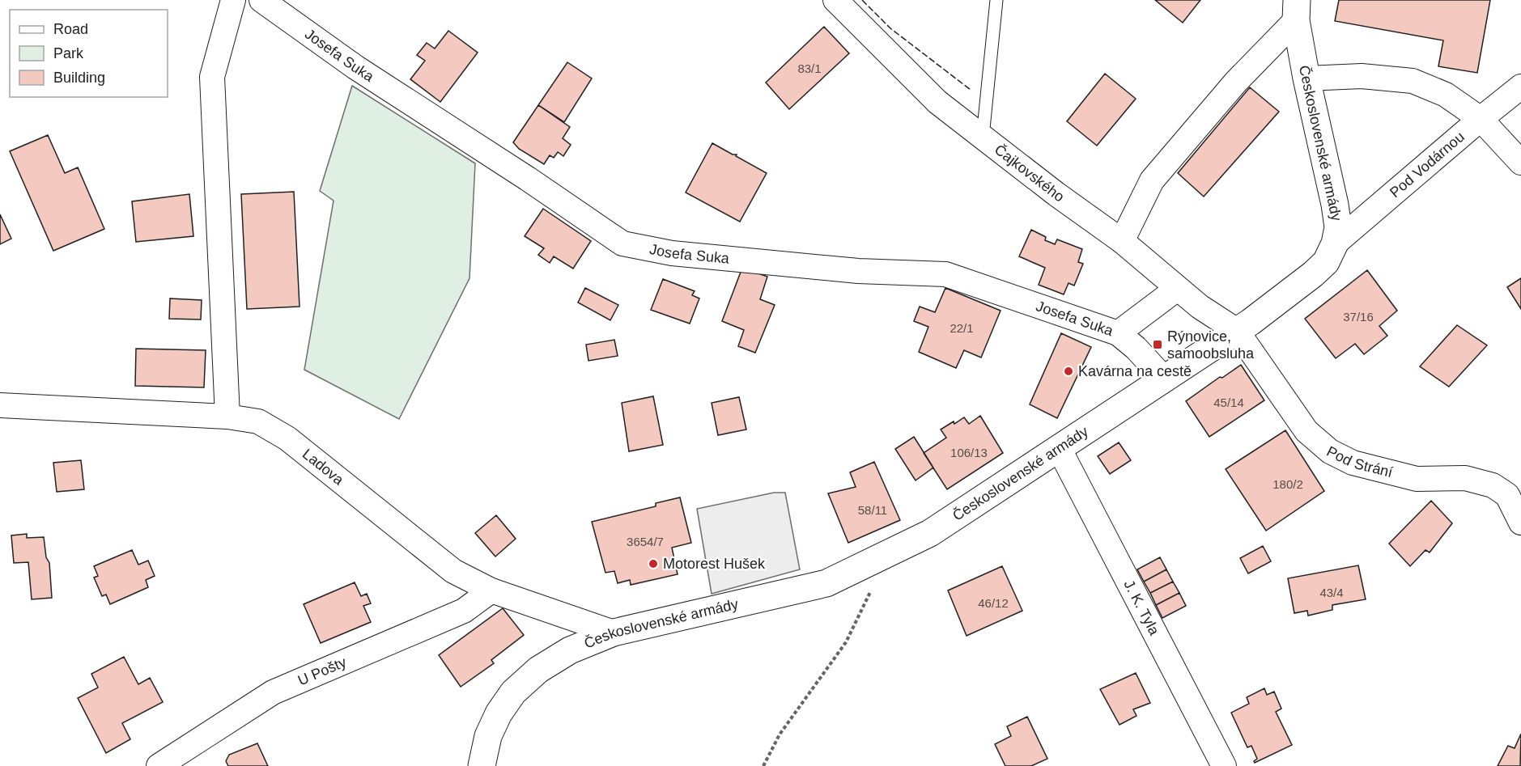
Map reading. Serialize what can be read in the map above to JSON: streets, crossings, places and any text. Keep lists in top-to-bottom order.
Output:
{
  "streets": {
    "street": [
      "Josefa Suka",
      "Československé armády",
      "Pod Vodárnou",
      "Čajkovského",
      "Pod Strání",
      "Ladova",
      "J. K. Tyla",
      "U Pošty"
    ]
  },
  "crossings": [
    ["Josefa Suka", "Československé armády"],
    ["Československé armády", "Pod Vodárnou"],
    ["Československé armády", "Čajkovského"],
    ["Československé armády", "Pod Strání"],
    ["Československé armády", "Ladova"],
    ["Československé armády", "J. K. Tyla"],
    ["Čajkovského", "Pod Strání"],
    ["Ladova", "U Pošty"]
  ],
  "places": {
    "transit": ["Rýnovice, samoobsluha"],
    "other": ["Kavárna na cestě", "Motorest Hušek"]
  },
  "house_numbers": [
    "83/1",
    "37/16",
    "22/1",
    "45/14",
    "106/13",
    "180/2",
    "58/11",
    "3654/7",
    "43/4",
    "46/12"
  ],
  "legend": ["Road", "Park", "Building"]
}
